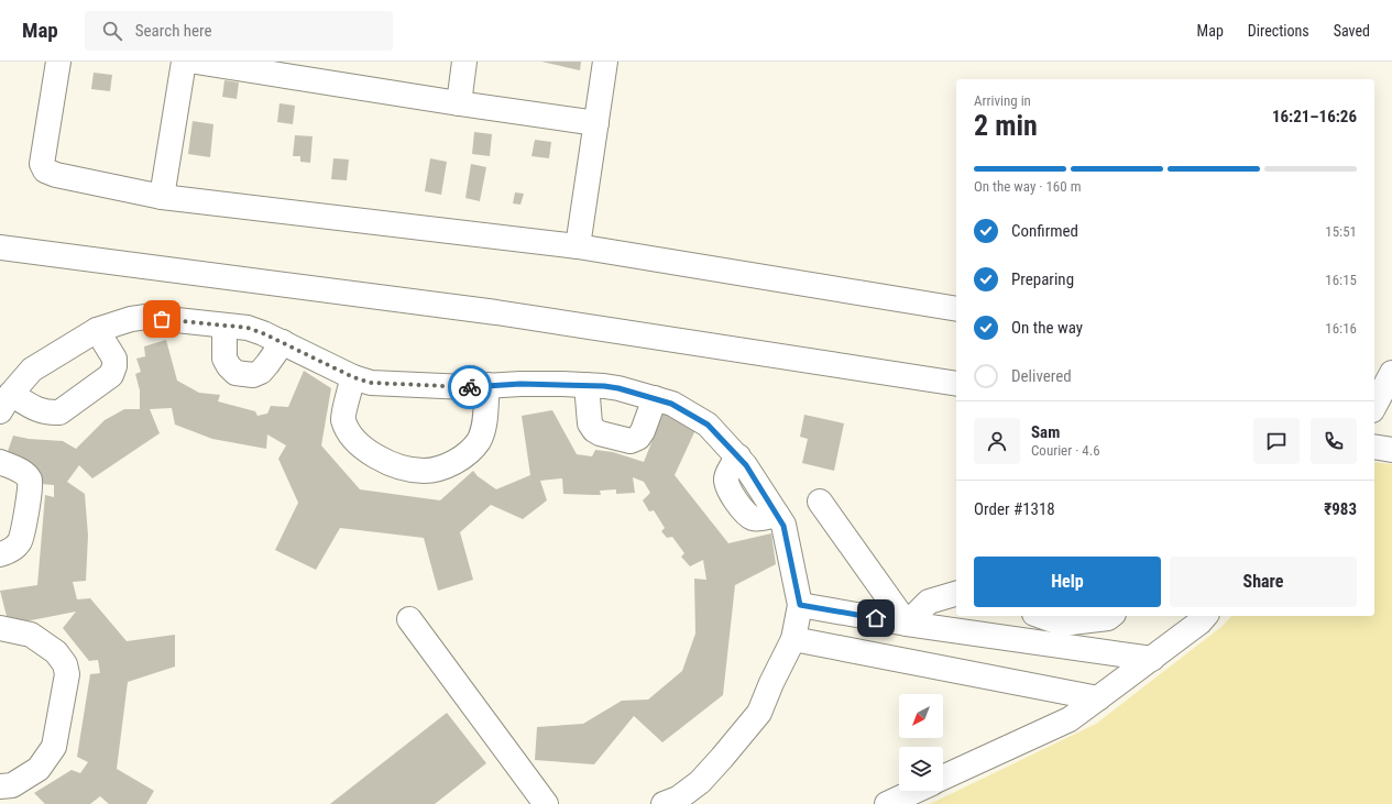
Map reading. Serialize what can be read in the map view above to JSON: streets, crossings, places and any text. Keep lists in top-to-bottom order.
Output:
{
  "north": "bottom left",
  "page": {
    "header": "Map",
    "search": "Search here",
    "nav": ["Map", "Directions", "Saved"],
    "heading": ["2 min", "Arriving in", "16:21–16:26"],
    "panel": [
      "Sam",
      "Courier · 4.6",
      "Order #1318",
      "₹983"
    ],
    "bar": "On the way · 160 m",
    "list": [
      ["Confirmed", "15:51"],
      ["Preparing", "16:15"],
      ["On the way", "16:16"],
      "Delivered"
    ],
    "buttons": ["Help", "Share"]
  }
}
